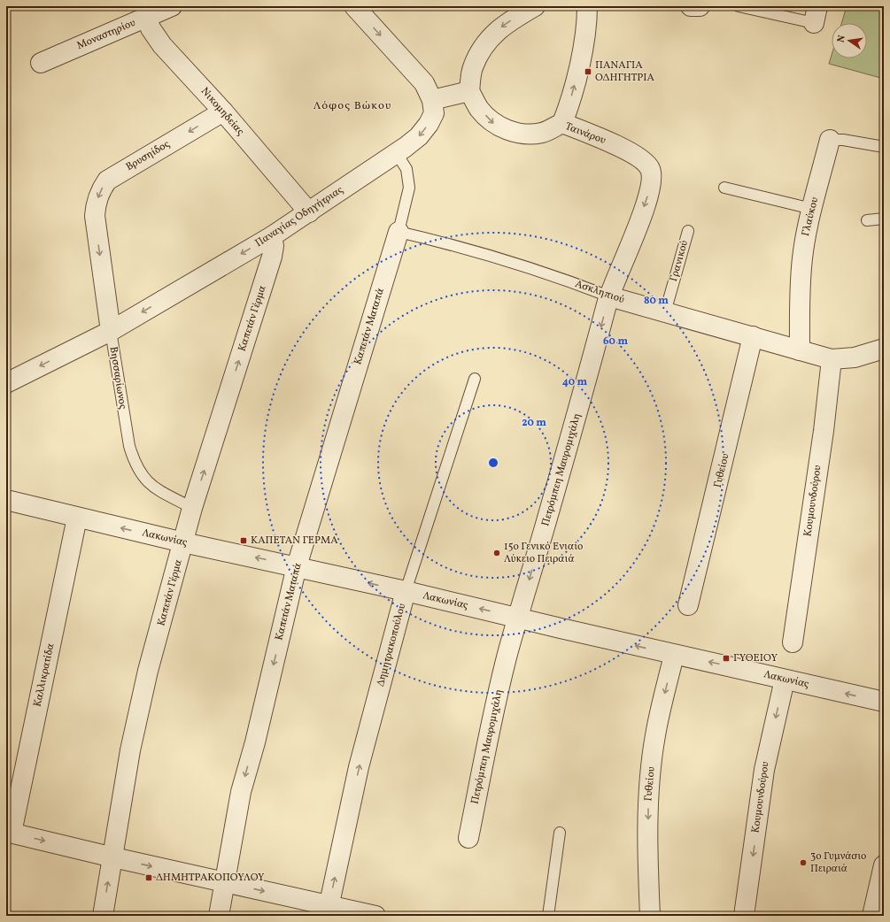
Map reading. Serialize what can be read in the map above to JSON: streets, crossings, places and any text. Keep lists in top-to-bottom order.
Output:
{
  "streets": {
    "street": [
      "Μοναστηρίου",
      "Νικομηδείας",
      "Ταινάρου",
      "Βρυσηίδος",
      "Παναγίας Οδηγήτριας",
      "Γλαύκου",
      "Ασκληπιού",
      "Καπετάν Γέρμα",
      "Καπετάν Ματαπά",
      "Βησσαρίωνος",
      "Πετρόμπεη Μαυρομιχάλη",
      "Γυθείου",
      "Κουμουνδούρου",
      "Λακωνίας",
      "Δημητρακοπούλου",
      "Καλλικρατίδα"
    ],
    "lane": ["Γρανικού"]
  },
  "crossings": [
    ["Μοναστηρίου", "Νικομηδείας"],
    ["Νικομηδείας", "Βρυσηίδος"],
    ["Νικομηδείας", "Παναγίας Οδηγήτριας"],
    ["Ταινάρου", "Πετρόμπεη Μαυρομιχάλη"],
    ["Βρυσηίδος", "Βησσαρίωνος"],
    ["Παναγίας Οδηγήτριας", "Καπετάν Γέρμα"],
    ["Παναγίας Οδηγήτριας", "Βησσαρίωνος"],
    ["Γλαύκου", "Ασκληπιού"],
    ["Γρανικού", "Ασκληπιού"],
    ["Ασκληπιού", "Καπετάν Ματαπά"],
    ["Ασκληπιού", "Πετρόμπεη Μαυρομιχάλη"],
    ["Ασκληπιού", "Γυθείου"],
    ["Ασκληπιού", "Κουμουνδούρου"],
    ["Καπετάν Γέρμα", "Βησσαρίωνος"],
    ["Καπετάν Γέρμα", "Λακωνίας"],
    ["Καπετάν Ματαπά", "Λακωνίας"],
    ["Πετρόμπεη Μαυρομιχάλη", "Λακωνίας"],
    ["Γυθείου", "Λακωνίας"],
    ["Κουμουνδούρου", "Λακωνίας"],
    ["Λακωνίας", "Δημητρακοπούλου"],
    ["Λακωνίας", "Καλλικρατίδα"]
  ],
  "one_way": [
    "Ταινάρου",
    "Βρυσηίδος",
    "Παναγίας Οδηγήτριας",
    "Καπετάν Γέρμα",
    "Καπετάν Ματαπά",
    "Βησσαρίωνος",
    "Πετρόμπεη Μαυρομιχάλη",
    "Γυθείου",
    "Κουμουνδούρου",
    "Λακωνίας",
    "Δημητρακοπούλου"
  ],
  "districts": ["Λόφος Βώκου"],
  "places": {
    "transit": [
      "ΠΑΝΑΓΙΑ ΟΔΗΓΗΤΡΙΑ",
      "ΚΑΠΕΤΑΝ ΓΕΡΜΑ",
      "ΓΥΘΕΙΟΥ",
      "ΔΗΜΗΤΡΑΚΟΠΟΥΛΟΥ"
    ],
    "other": ["15ο Γενικό Ενιαίο Λύκειο Πειραιά", "3ο Γυμνάσιο Πειραιά"]
  },
  "north": "left",
  "rings": [
    "80 m",
    "60 m",
    "40 m",
    "20 m"
  ]
}
